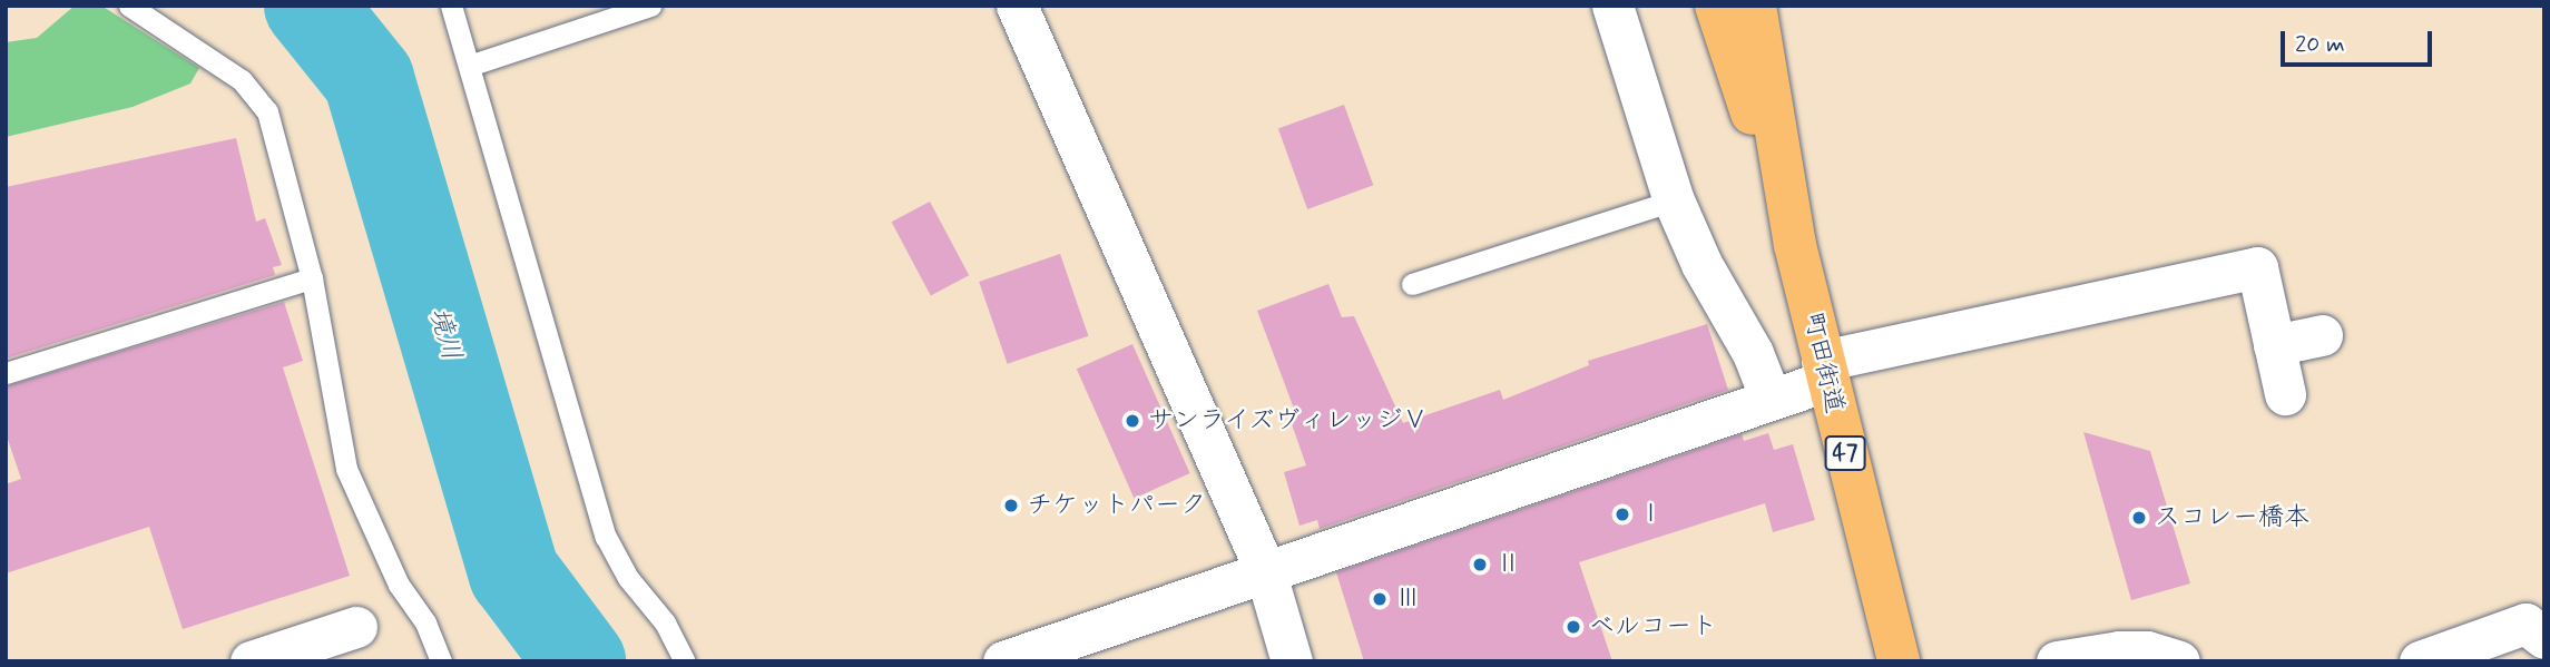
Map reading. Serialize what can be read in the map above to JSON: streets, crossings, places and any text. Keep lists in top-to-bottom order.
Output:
{
  "streets": {
    "main road": ["町田街道", "47"]
  },
  "water": ["境川"],
  "places": [
    "サンライズヴィレッジⅤ",
    "チケットパーク",
    "Ⅰ",
    "スコレー橋本",
    "Ⅱ",
    "Ⅲ",
    "ベルコート"
  ],
  "scale_bar": "20 m"
}
